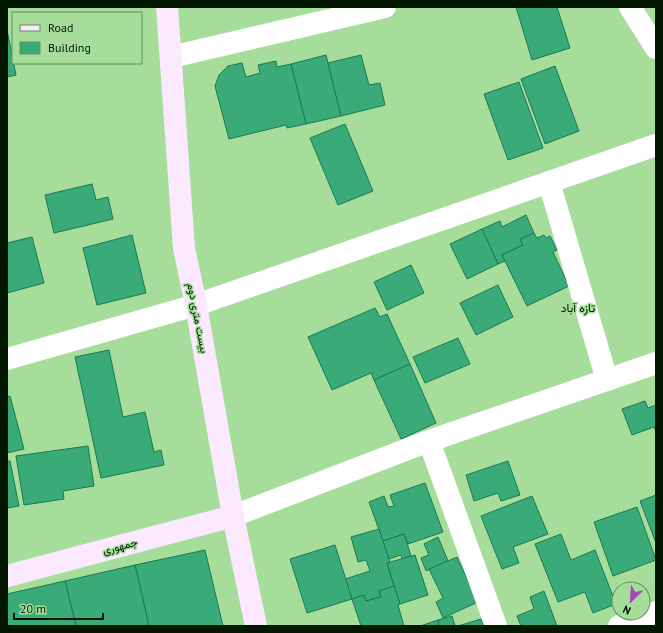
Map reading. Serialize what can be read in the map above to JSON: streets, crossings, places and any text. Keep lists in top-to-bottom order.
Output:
{
  "streets": {
    "street": ["بیست متری دوم", "جمهوری"]
  },
  "crossings": [
    ["بیست متری دوم", "جمهوری"]
  ],
  "districts": ["تازه آباد"],
  "legend": ["Road", "Building"],
  "scale_bar": "20 m",
  "north": "bottom left"
}
